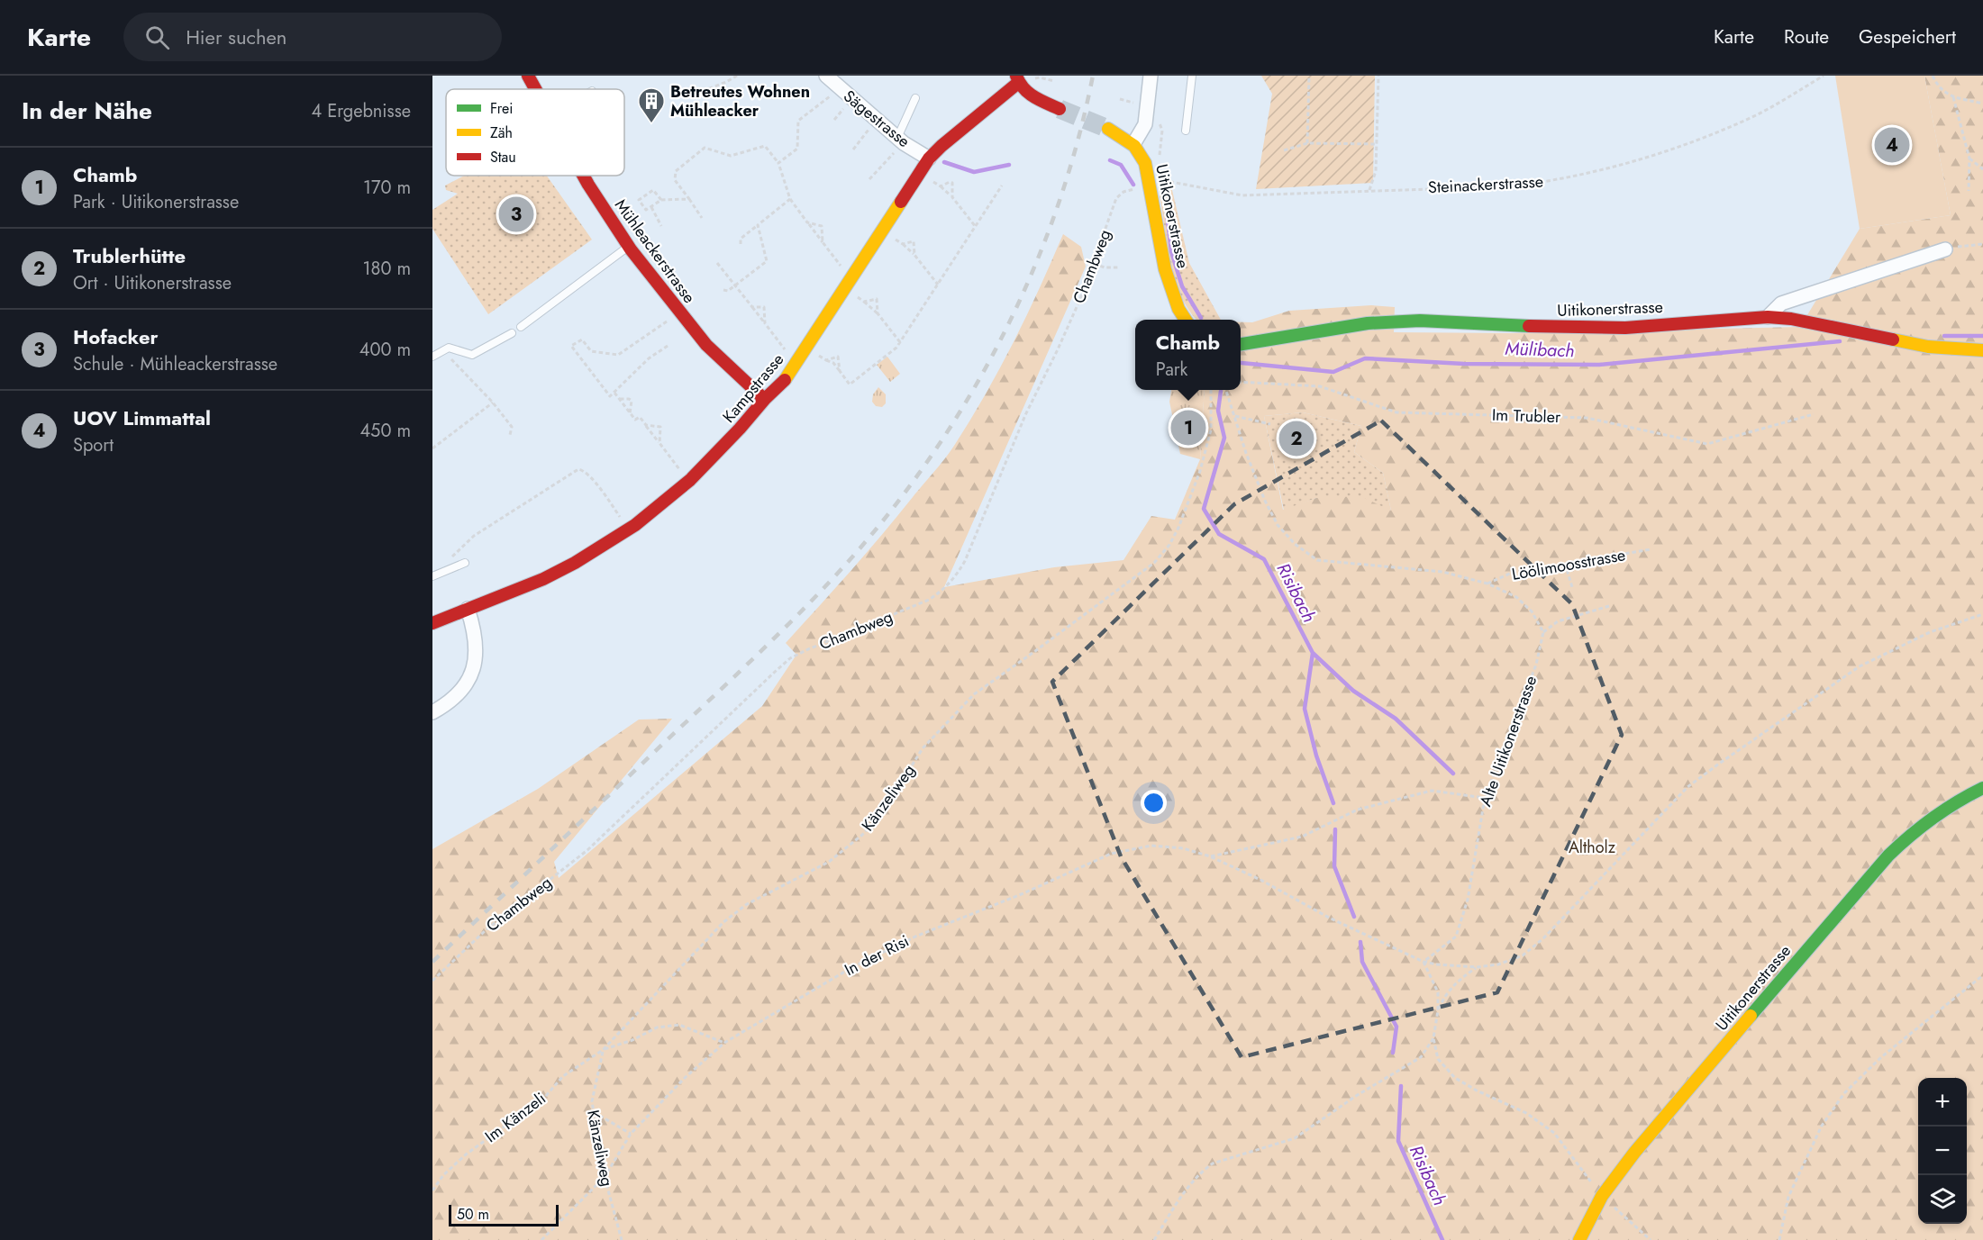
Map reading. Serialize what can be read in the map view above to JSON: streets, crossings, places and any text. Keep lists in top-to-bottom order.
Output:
{
  "streets": {
    "street": [
      "Sägestrasse",
      "Uitikonerstrasse",
      "Mühleackerstrasse",
      "Kampstrasse"
    ],
    "path": [
      "Steinackerstrasse",
      "Chambweg",
      "Im Trubler",
      "Löölimoosstrasse",
      "Alte Uitikonerstrasse",
      "Känzeliweg",
      "In der Risi",
      "Im Känzeli"
    ]
  },
  "crossings": [
    ["Sägestrasse", "Kampstrasse"],
    ["Mühleackerstrasse", "Kampstrasse"],
    ["Alte Uitikonerstrasse", "In der Risi"],
    ["Känzeliweg", "In der Risi"],
    ["Känzeliweg", "Im Känzeli"]
  ],
  "water": ["Mülibach", "Risibach"],
  "parks": ["Altholz"],
  "places": {
    "building": ["Betreutes Wohnen Mühleacker"]
  },
  "legend": ["Frei", "Zäh", "Stau"],
  "scale_bar": "50 m",
  "page": {
    "header": "Karte",
    "search": "Hier suchen",
    "nav": ["Karte", "Route", "Gespeichert"],
    "heading": ["In der Nähe", "4 Ergebnisse"],
    "pins": [
      "4",
      "3",
      "1",
      "2"
    ],
    "list": [
      {
        "mark": "1",
        "name": "Chamb",
        "note": "Park · Uitikonerstrasse",
        "value": "170 m"
      },
      {
        "mark": "2",
        "name": "Trublerhütte",
        "note": "Ort · Uitikonerstrasse",
        "value": "180 m"
      },
      {
        "mark": "3",
        "name": "Hofacker",
        "note": "Schule · Mühleackerstrasse",
        "value": "400 m"
      },
      {
        "mark": "4",
        "name": "UOV Limmattal",
        "note": "Sport",
        "value": "450 m"
      }
    ],
    "popup": ["Chamb", "Park"],
    "map_buttons": ["+", "−"],
    "scale": "50 m"
  }
}
